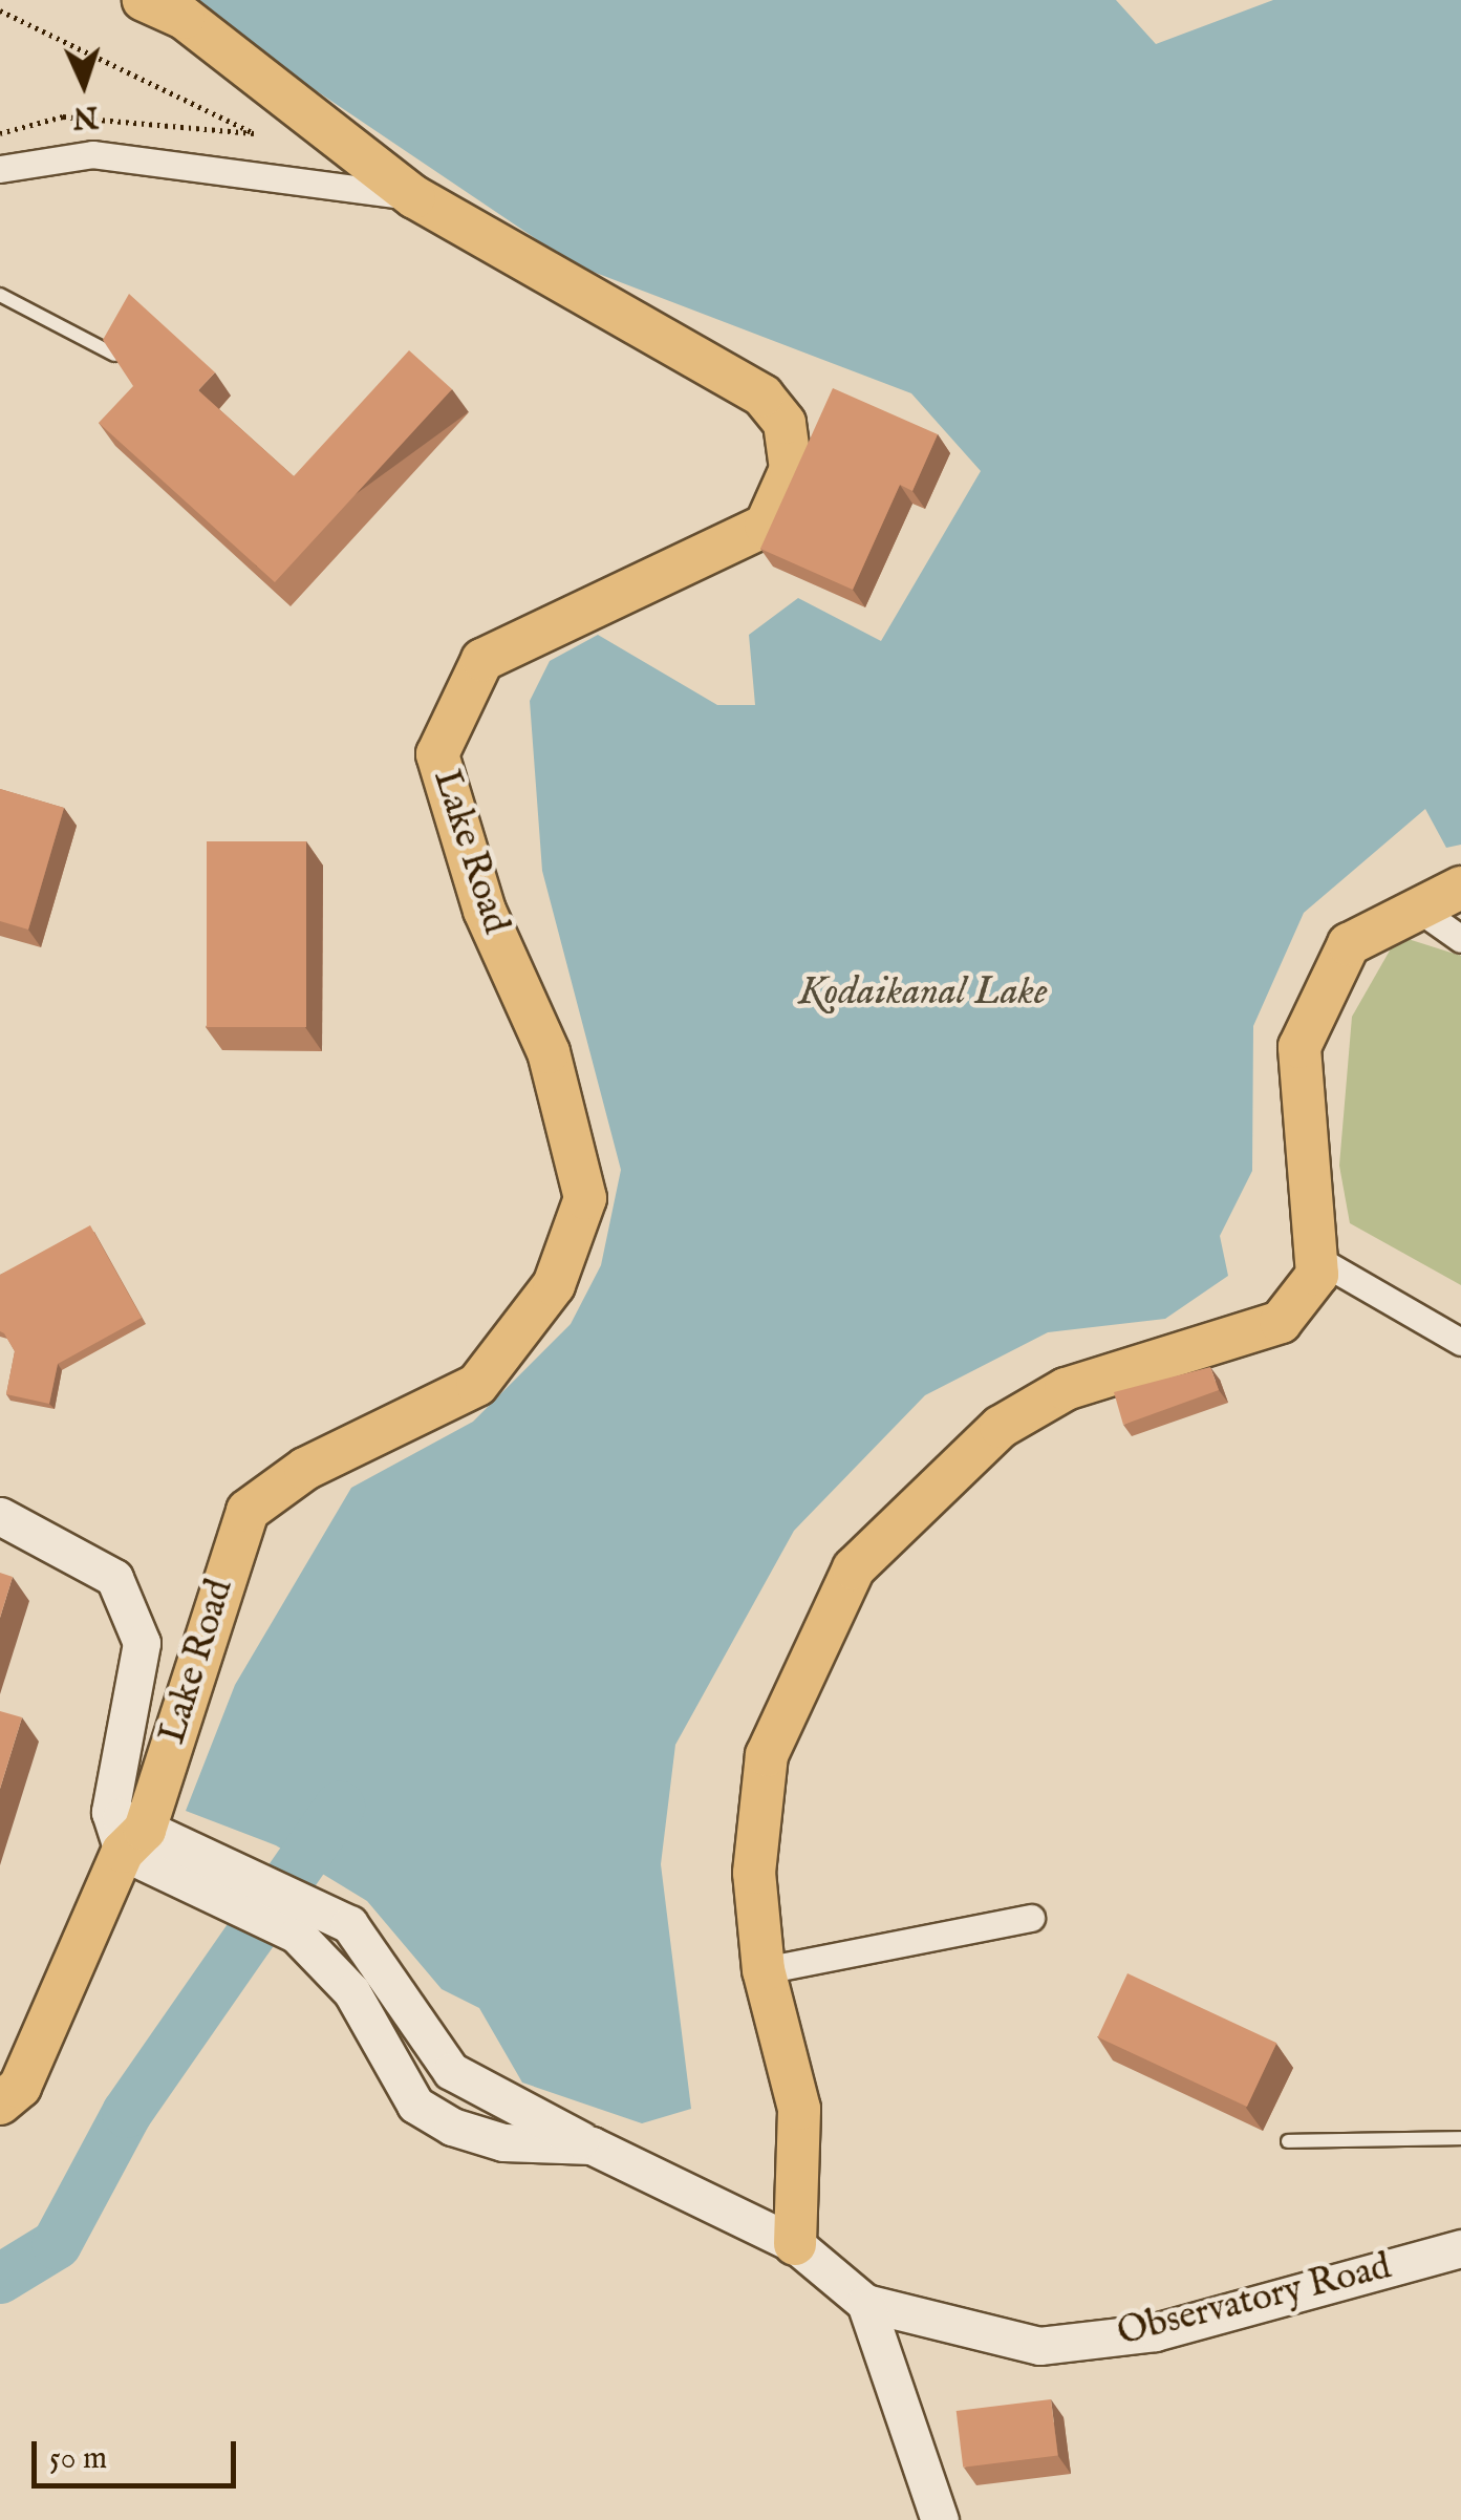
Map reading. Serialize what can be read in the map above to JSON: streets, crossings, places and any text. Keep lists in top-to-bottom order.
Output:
{
  "streets": {
    "main road": ["Lake Road", "Observatory Road"]
  },
  "crossings": [
    ["Lake Road", "Observatory Road"]
  ],
  "water": ["Kodaikanal Lake"],
  "scale_bar": "50 m",
  "north": "bottom"
}
